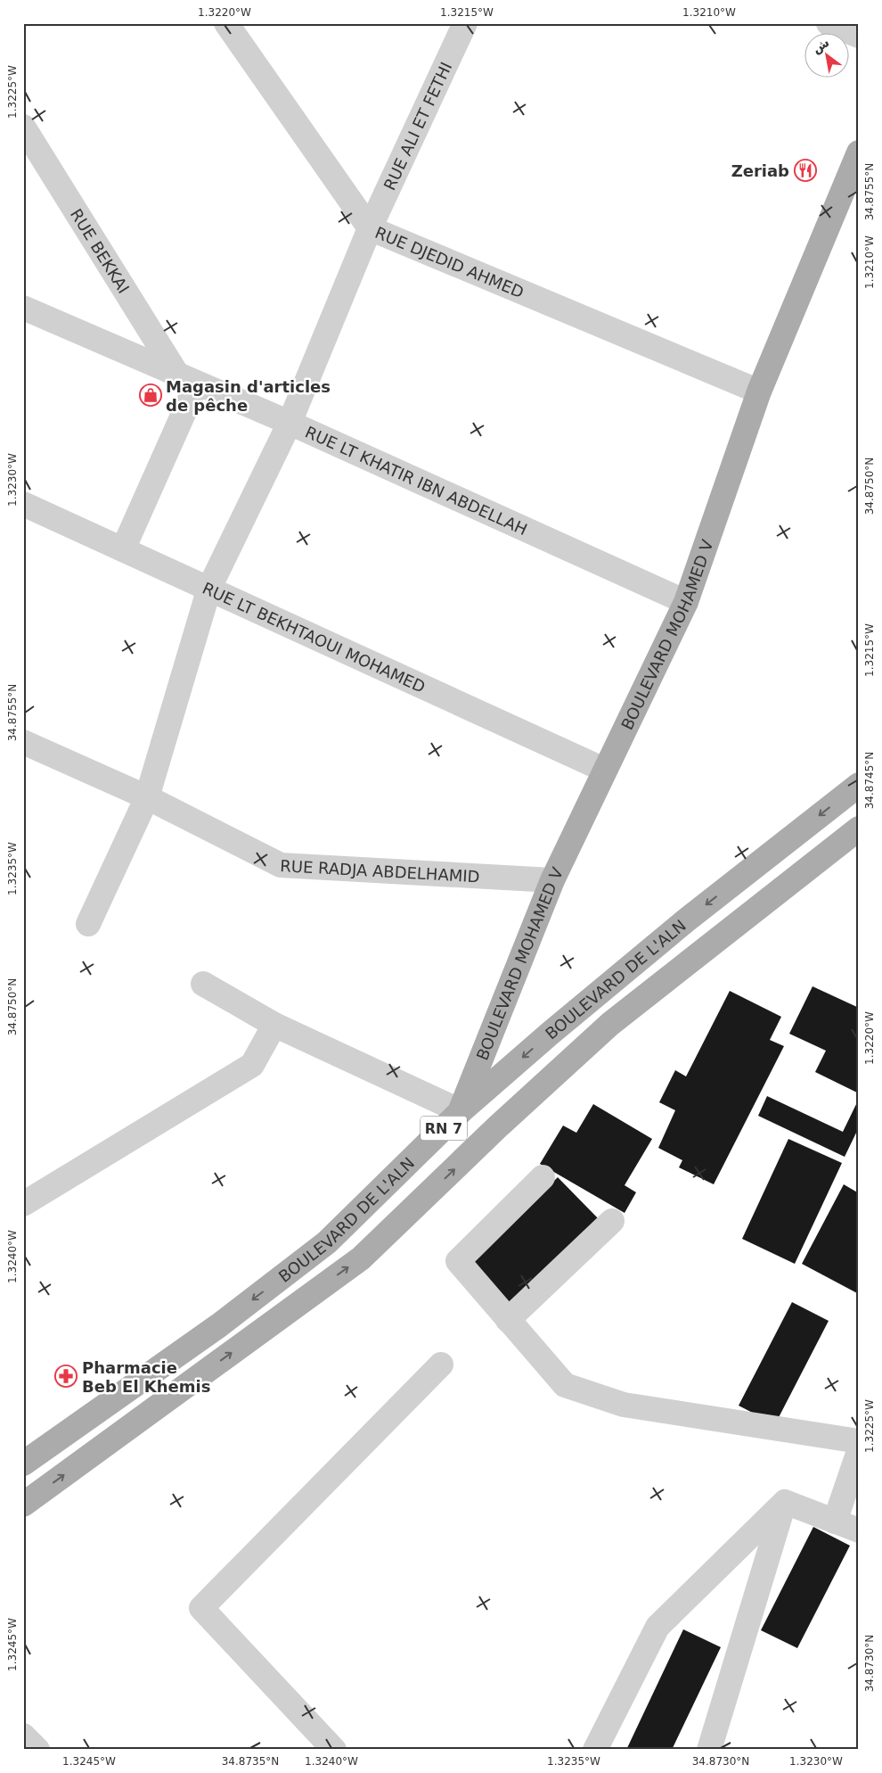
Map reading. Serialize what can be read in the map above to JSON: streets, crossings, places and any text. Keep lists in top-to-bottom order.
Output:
{
  "streets": {
    "main road": ["BOULEVARD MOHAMED V", "BOULEVARD DE L'ALN", "RN 7"],
    "street": [
      "RUE ALI ET FETHI",
      "RUE BEKKAI",
      "RUE DJEDID AHMED",
      "RUE LT KHATIR IBN ABDELLAH",
      "RUE LT BEKHTAOUI MOHAMED",
      "RUE RADJA ABDELHAMID"
    ]
  },
  "crossings": [
    ["RUE ALI ET FETHI", "RUE DJEDID AHMED"],
    ["RUE ALI ET FETHI", "RUE LT KHATIR IBN ABDELLAH"],
    ["RUE ALI ET FETHI", "RUE LT BEKHTAOUI MOHAMED"],
    ["RUE ALI ET FETHI", "RUE RADJA ABDELHAMID"],
    ["RUE BEKKAI", "RUE LT KHATIR IBN ABDELLAH"],
    ["RUE DJEDID AHMED", "BOULEVARD MOHAMED V"],
    ["RUE LT KHATIR IBN ABDELLAH", "BOULEVARD MOHAMED V"],
    ["BOULEVARD MOHAMED V", "RUE LT BEKHTAOUI MOHAMED"],
    ["BOULEVARD MOHAMED V", "RUE RADJA ABDELHAMID"],
    ["BOULEVARD MOHAMED V", "BOULEVARD DE L'ALN"]
  ],
  "places": {
    "restaurant": ["Zeriab"],
    "shop": ["Magasin d'articles de pêche"],
    "pharmacy": ["Pharmacie Beb El Khemis"]
  },
  "north": "top left",
  "coordinates": [
    "1.3220°W",
    "1.3215°W",
    "1.3210°W",
    "1.3225°W",
    "34.8755°N",
    "1.3230°W",
    "34.8750°N",
    "34.8745°N",
    "1.3235°W",
    "1.3240°W",
    "1.3245°W",
    "34.8730°N",
    "34.8735°N"
  ]
}
